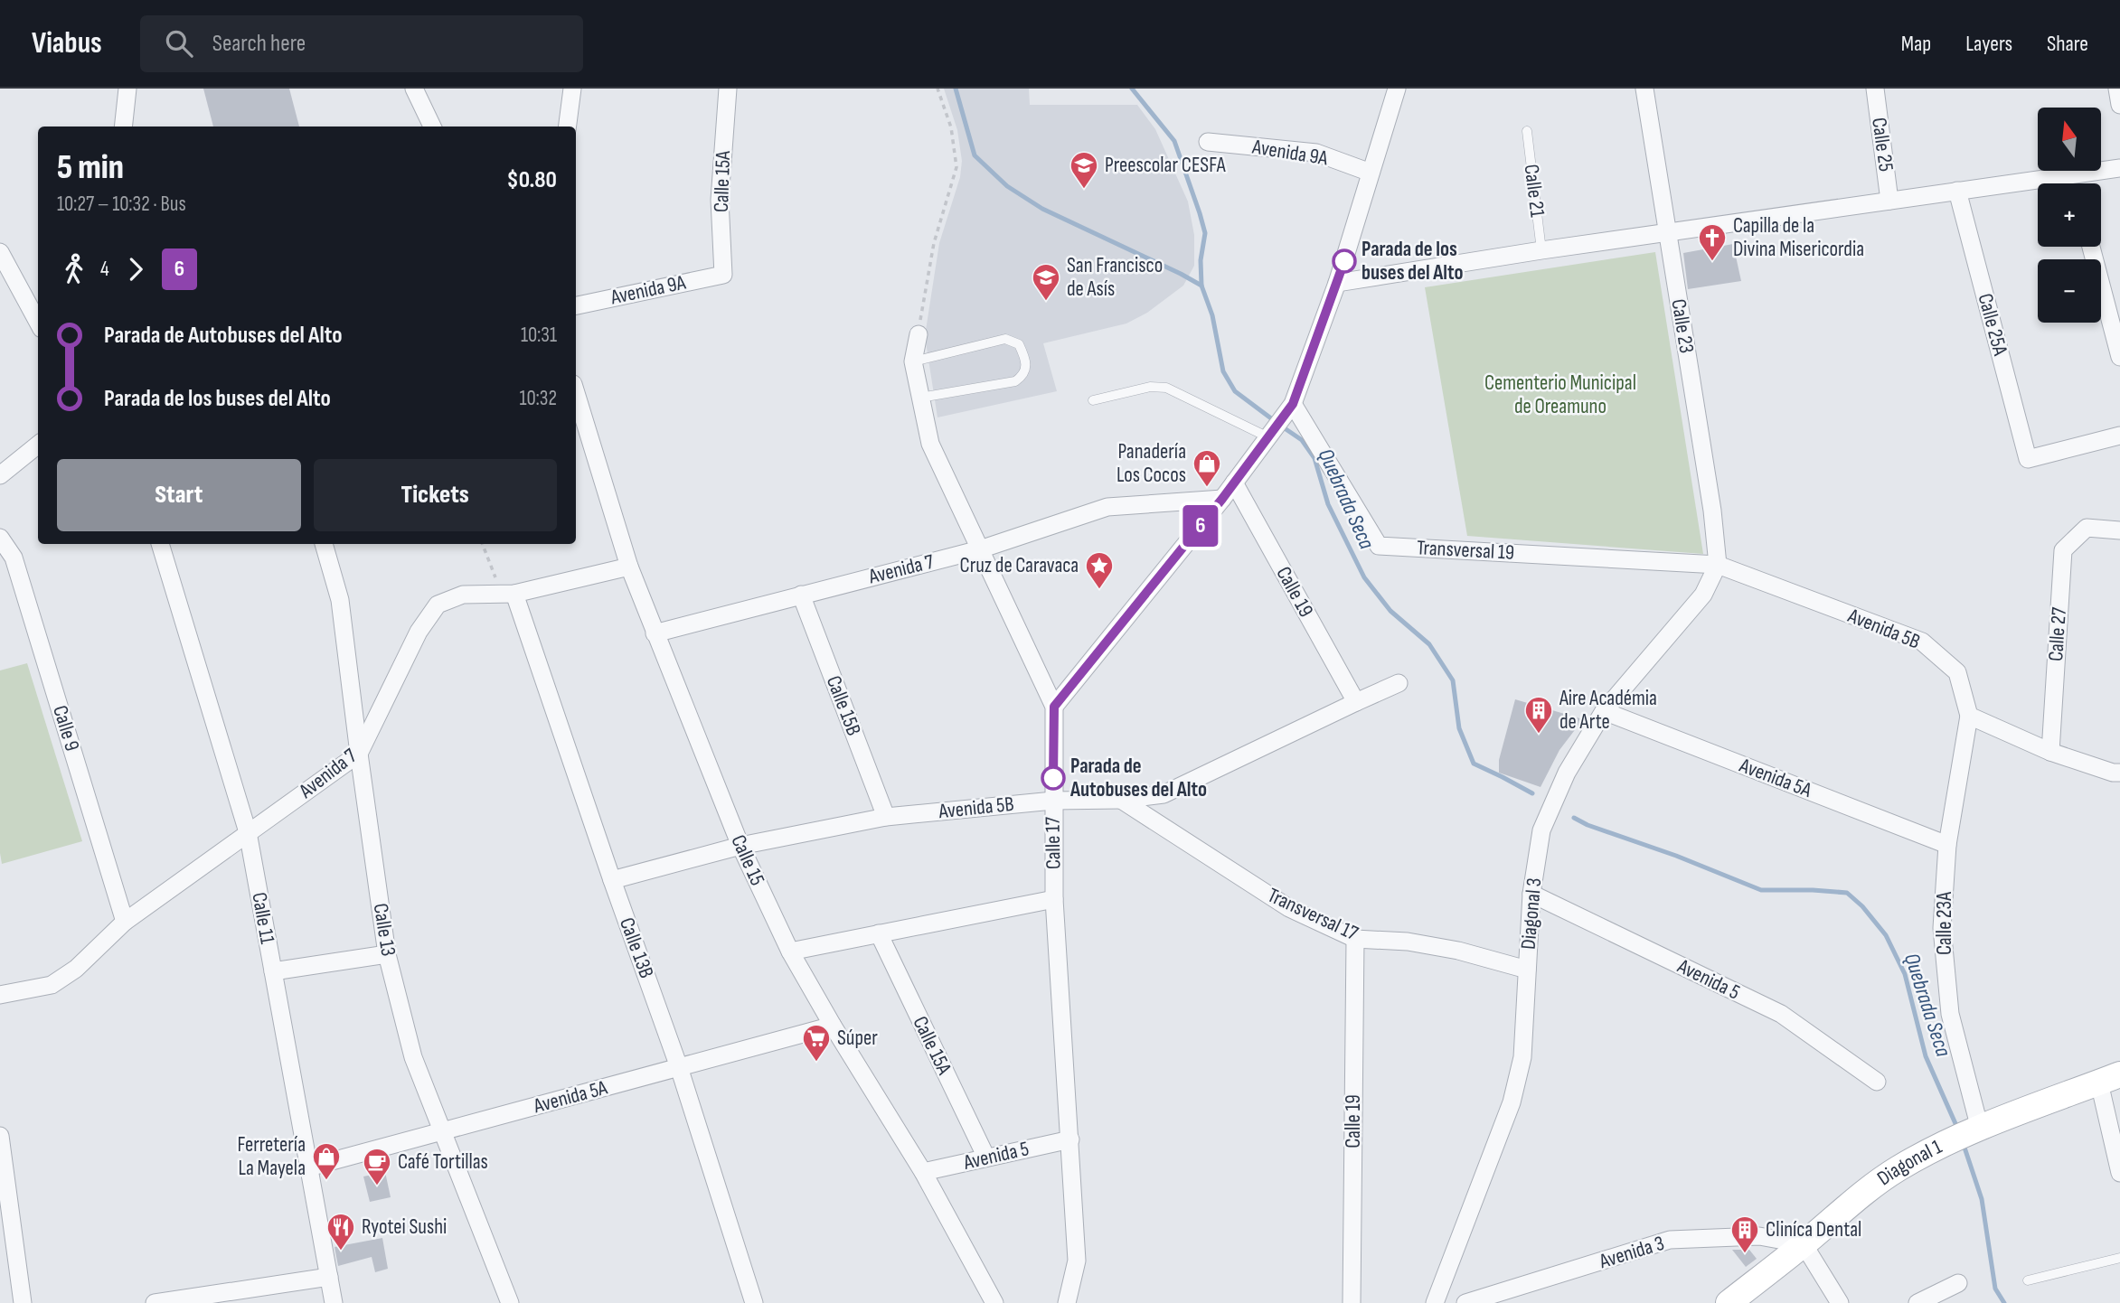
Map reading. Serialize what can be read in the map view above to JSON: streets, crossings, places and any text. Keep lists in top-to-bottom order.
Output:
{
  "streets": {
    "main road": ["Diagonal 1"],
    "street": [
      "Calle 25",
      "Avenida 9A",
      "Calle 15A",
      "Calle 25A",
      "Calle 23",
      "Transversal 19",
      "Avenida 7",
      "Calle 19",
      "Avenida 5B",
      "Calle 27",
      "Calle 15B",
      "Calle 9",
      "Avenida 5A",
      "Calle 17",
      "Calle 15",
      "Diagonal 3",
      "Transversal 17",
      "Calle 11",
      "Calle 23A",
      "Calle 13",
      "Calle 13B",
      "Avenida 5",
      "Avenida 3"
    ],
    "lane": ["Calle 21"]
  },
  "crossings": [
    ["Avenida 9A", "Calle 15A"],
    ["Calle 15A", "Avenida 5"],
    ["Calle 23", "Transversal 19"],
    ["Calle 23", "Avenida 5B"],
    ["Calle 23", "Diagonal 3"],
    ["Transversal 19", "Avenida 5B"],
    ["Transversal 19", "Diagonal 3"],
    ["Avenida 7", "Calle 15B"],
    ["Avenida 7", "Calle 9"],
    ["Avenida 7", "Calle 17"],
    ["Avenida 7", "Calle 15"],
    ["Avenida 7", "Calle 11"],
    ["Avenida 7", "Calle 13"],
    ["Avenida 7", "Calle 13B"],
    ["Calle 19", "Avenida 5B"],
    ["Calle 19", "Transversal 17"],
    ["Avenida 5B", "Calle 15B"],
    ["Avenida 5B", "Calle 17"],
    ["Avenida 5B", "Calle 15"],
    ["Avenida 5B", "Diagonal 3"],
    ["Avenida 5B", "Transversal 17"],
    ["Avenida 5B", "Calle 23A"],
    ["Avenida 5B", "Calle 13B"],
    ["Avenida 5A", "Calle 15"],
    ["Avenida 5A", "Diagonal 3"],
    ["Avenida 5A", "Calle 11"],
    ["Avenida 5A", "Calle 23A"],
    ["Avenida 5A", "Calle 13"],
    ["Avenida 5A", "Calle 13B"],
    ["Calle 17", "Avenida 5"],
    ["Calle 15", "Avenida 5"],
    ["Diagonal 3", "Transversal 17"],
    ["Diagonal 3", "Avenida 5"],
    ["Calle 23A", "Diagonal 1"],
    ["Diagonal 1", "Avenida 3"]
  ],
  "water": ["Quebrada Seca"],
  "parks": ["Cementerio Municipal de Oreamuno"],
  "places": {
    "school or university": ["Preescolar CESFA", "San Francisco de Asís"],
    "other": ["Parada de los buses del Alto", "Parada de Autobuses del Alto"],
    "church": ["Capilla de la Divina Misericordia"],
    "shop": ["Panadería Los Cocos", "Ferretería La Mayela"],
    "place": ["Cruz de Caravaca"],
    "building": ["Aire Académia de Arte", "Cliníca Dental"],
    "supermarket": ["Súper"],
    "cafe": ["Café Tortillas"],
    "restaurant": ["Ryotei Sushi"]
  },
  "lines": ["bus line 6"],
  "north": "top",
  "page": {
    "header": "Viabus",
    "search": "Search here",
    "nav": ["Map", "Layers", "Share"],
    "on_map": "6",
    "map_buttons": ["+", "−"],
    "heading": ["5 min", "10:27 – 10:32 · Bus", "$0.80"],
    "legs": ["4", "6"],
    "list": [
      {
        "name": "Parada de Autobuses del Alto",
        "value": "10:31"
      },
      {
        "name": "Parada de los buses del Alto",
        "value": "10:32"
      }
    ],
    "buttons": ["Start", "Tickets"]
  }
}
